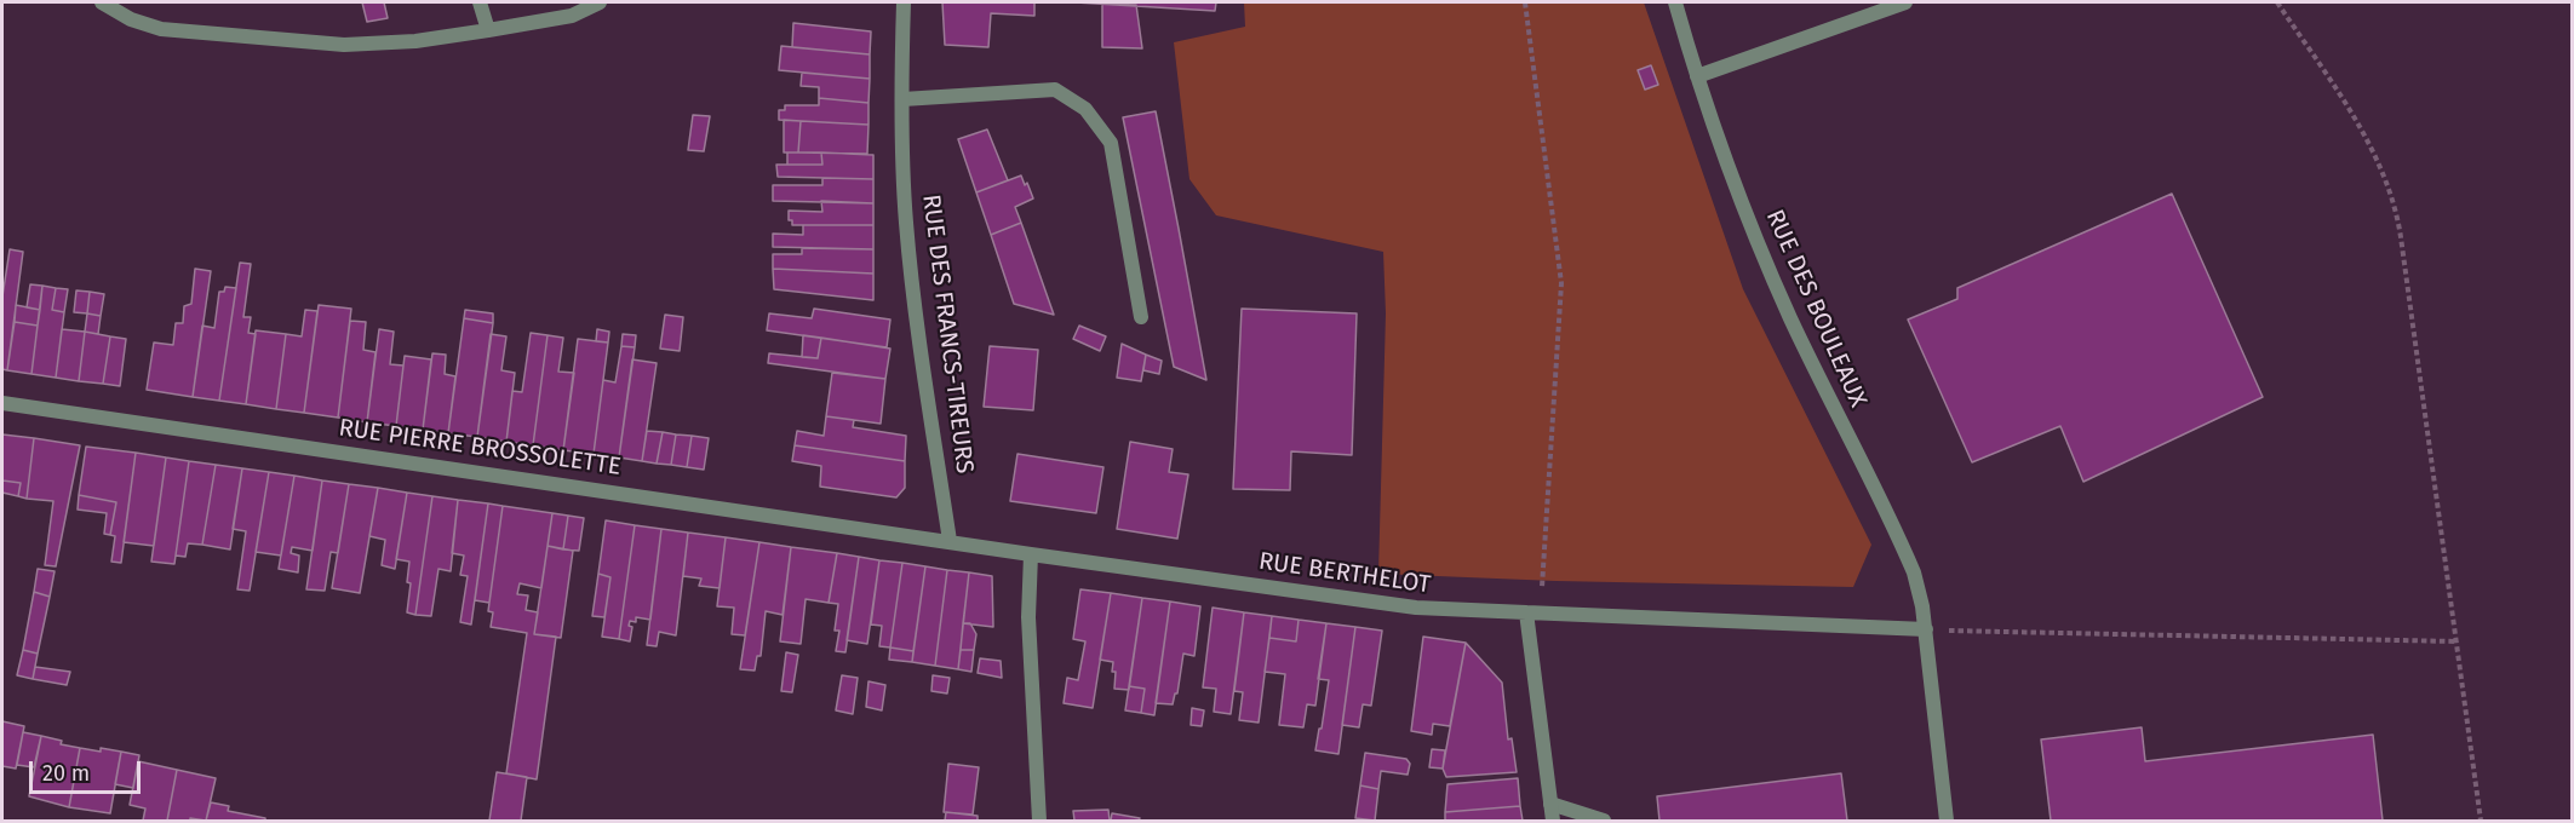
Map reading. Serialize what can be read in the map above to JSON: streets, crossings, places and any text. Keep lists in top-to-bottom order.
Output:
{
  "streets": {
    "street": [
      "RUE DES BOULEAUX",
      "RUE DES FRANCS-TIREURS",
      "RUE PIERRE BROSSOLETTE",
      "RUE BERTHELOT"
    ]
  },
  "crossings": [
    ["RUE DES FRANCS-TIREURS", "RUE PIERRE BROSSOLETTE"],
    ["RUE DES FRANCS-TIREURS", "RUE BERTHELOT"],
    ["RUE PIERRE BROSSOLETTE", "RUE BERTHELOT"]
  ],
  "scale_bar": "20 m"
}
